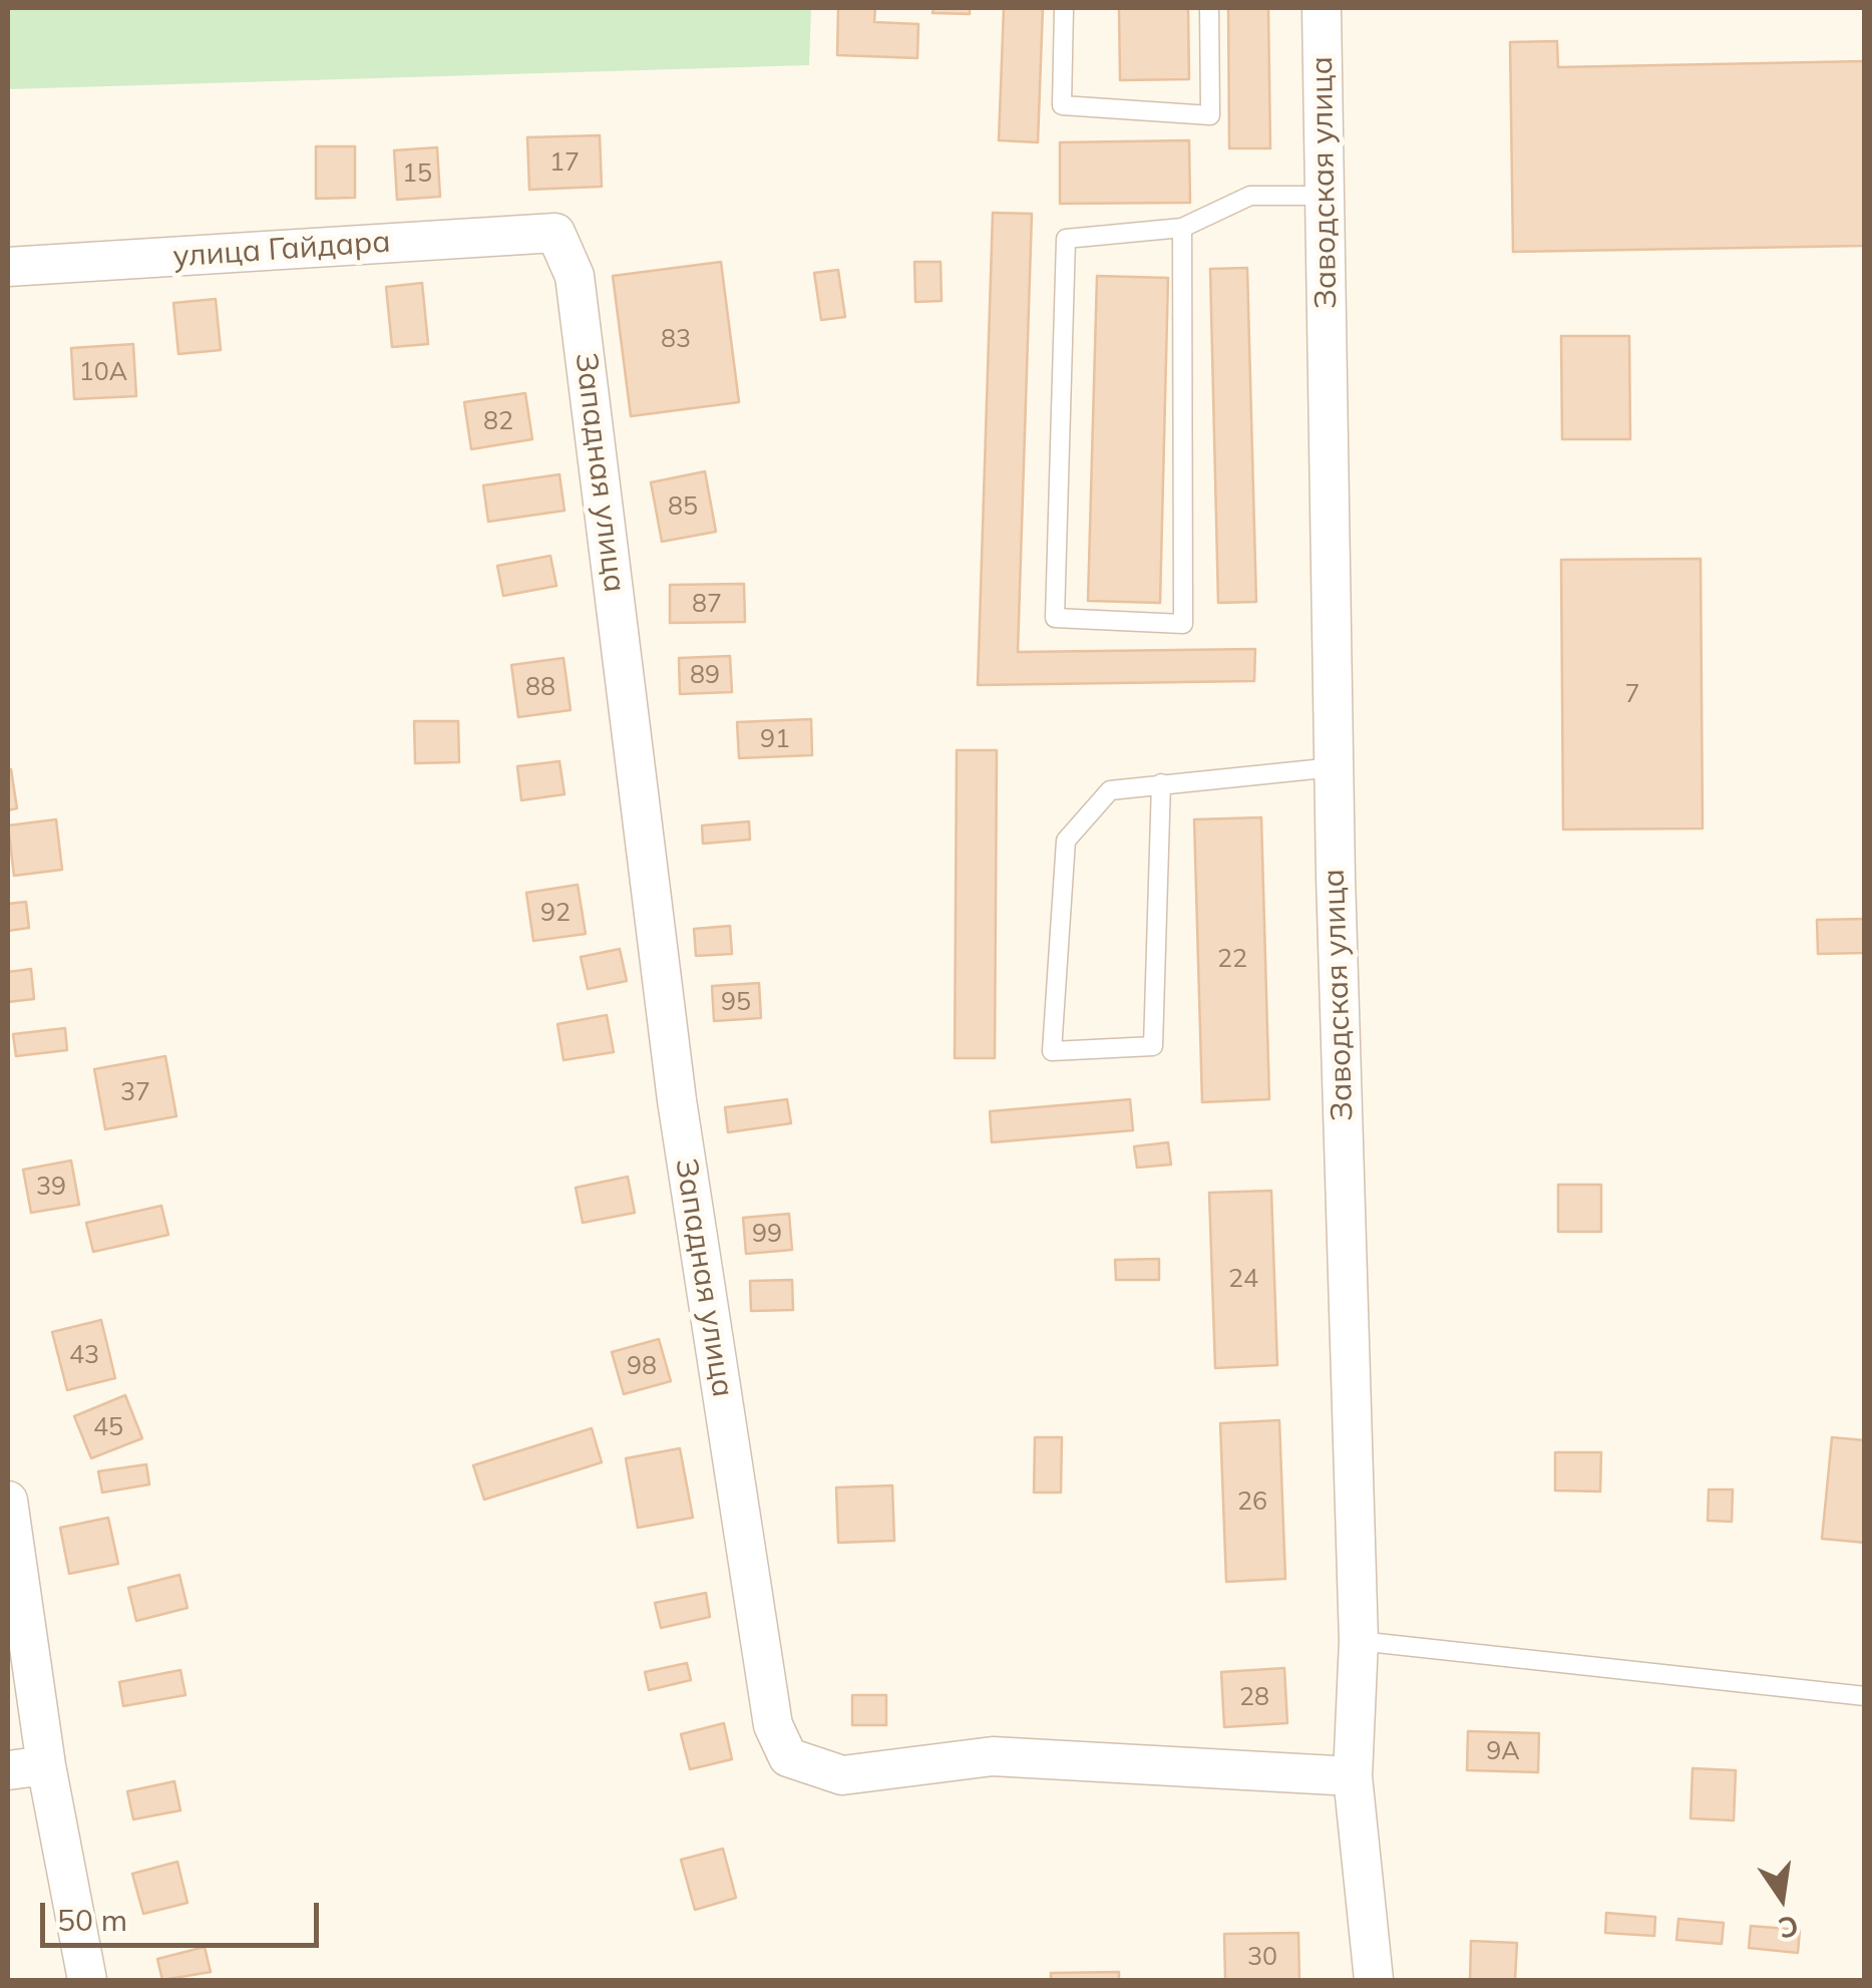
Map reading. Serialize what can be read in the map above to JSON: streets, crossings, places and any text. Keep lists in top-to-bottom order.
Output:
{
  "streets": {
    "street": ["Заводская улица", "улица Гайдара", "Западная улица"]
  },
  "crossings": [
    ["Заводская улица", "Западная улица"],
    ["улица Гайдара", "Западная улица"]
  ],
  "house_numbers": [
    "17",
    "15",
    "83",
    "10А",
    "82",
    "85",
    "87",
    "89",
    "88",
    "7",
    "91",
    "92",
    "22",
    "95",
    "37",
    "39",
    "99",
    "24",
    "43",
    "98",
    "45",
    "26",
    "28",
    "9А",
    "30"
  ],
  "scale_bar": "50 m",
  "north": "bottom"
}
